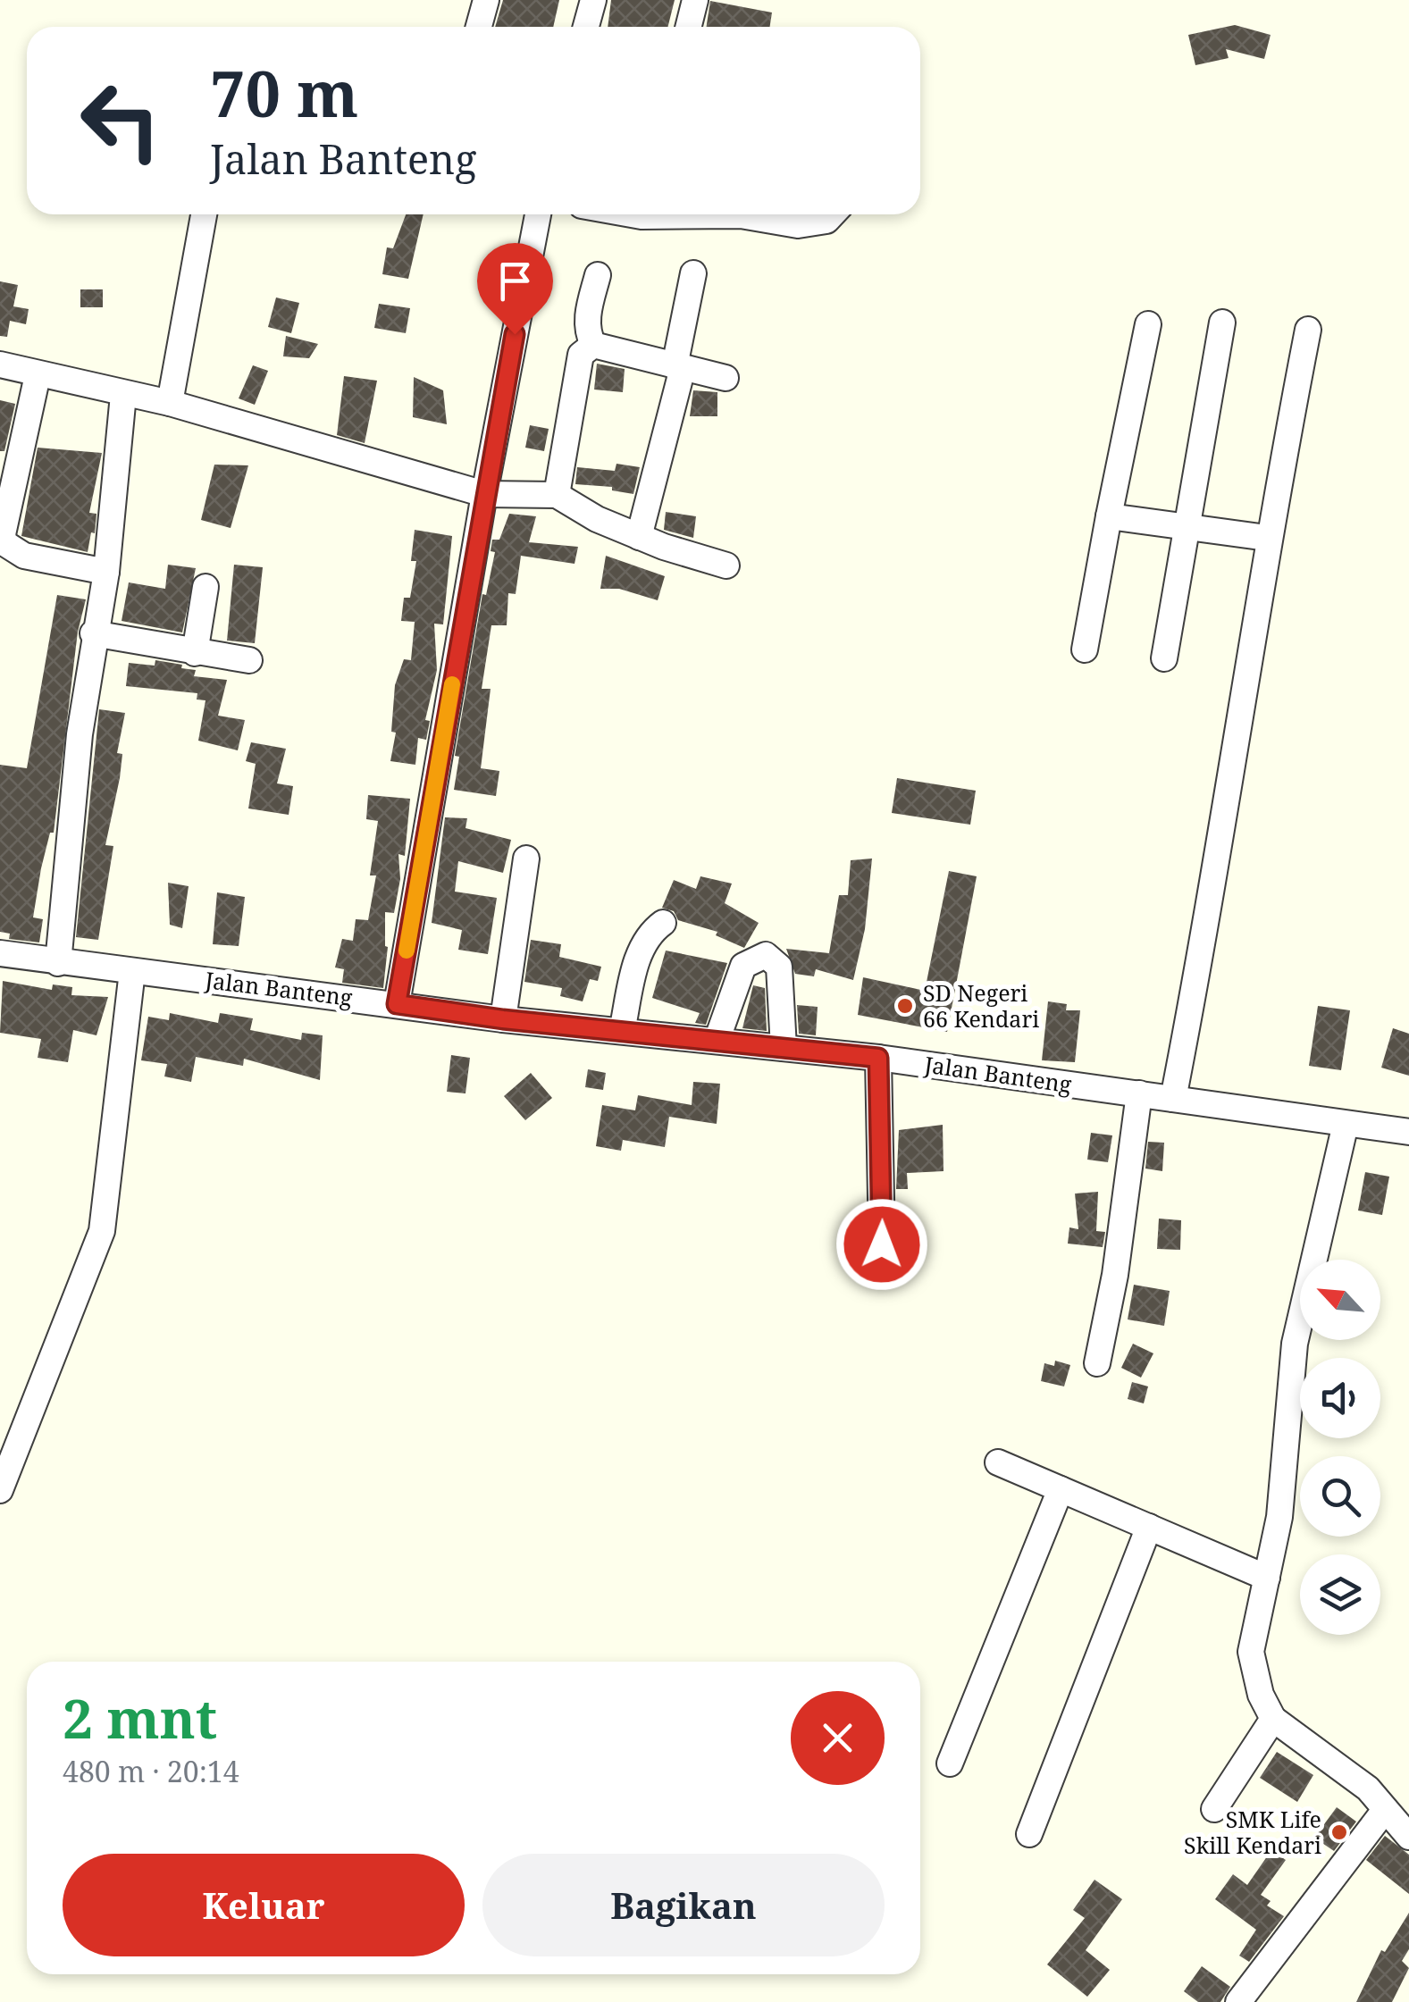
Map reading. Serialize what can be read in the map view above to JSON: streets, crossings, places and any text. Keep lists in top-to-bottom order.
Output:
{
  "streets": {
    "street": ["Jalan Banteng"]
  },
  "places": ["SD Negeri 66 Kendari", "SMK Life Skill Kendari"],
  "north": "top left",
  "page": {
    "turn": ["70 m", "Jalan Banteng"],
    "heading": ["2 mnt", "480 m · 20:14"],
    "buttons": ["Keluar", "Bagikan"]
  }
}
